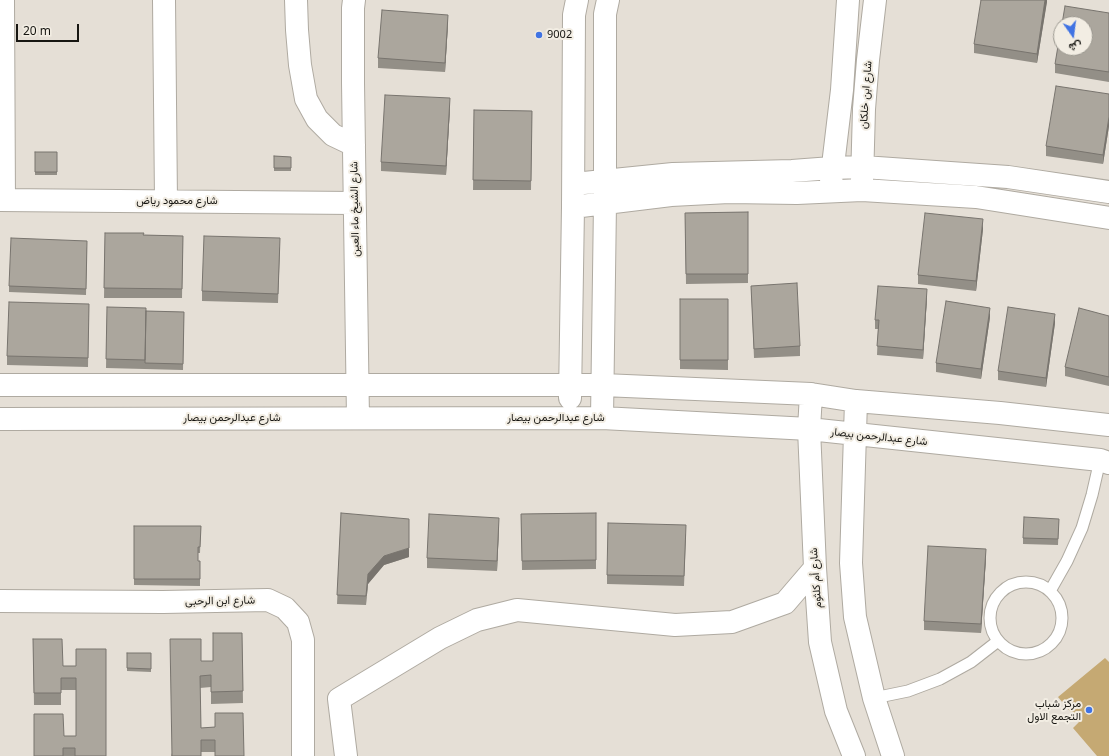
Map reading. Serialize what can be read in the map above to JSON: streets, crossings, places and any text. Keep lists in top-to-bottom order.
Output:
{
  "streets": {
    "street": [
      "شارع ابن خلكان",
      "شارع محمود رياض",
      "شارع الشيخ ماء العين",
      "شارع عبدالرحمن بيصار",
      "شارع أم كلثوم",
      "شارع ابن الرحبى"
    ]
  },
  "crossings": [
    ["شارع محمود رياض", "شارع الشيخ ماء العين"],
    ["شارع الشيخ ماء العين", "شارع عبدالرحمن بيصار"],
    ["شارع عبدالرحمن بيصار", "شارع أم كلثوم"]
  ],
  "places": ["9002", "مركز شباب التجمع الاول"],
  "scale_bar": "20 m",
  "north": "bottom"
}
